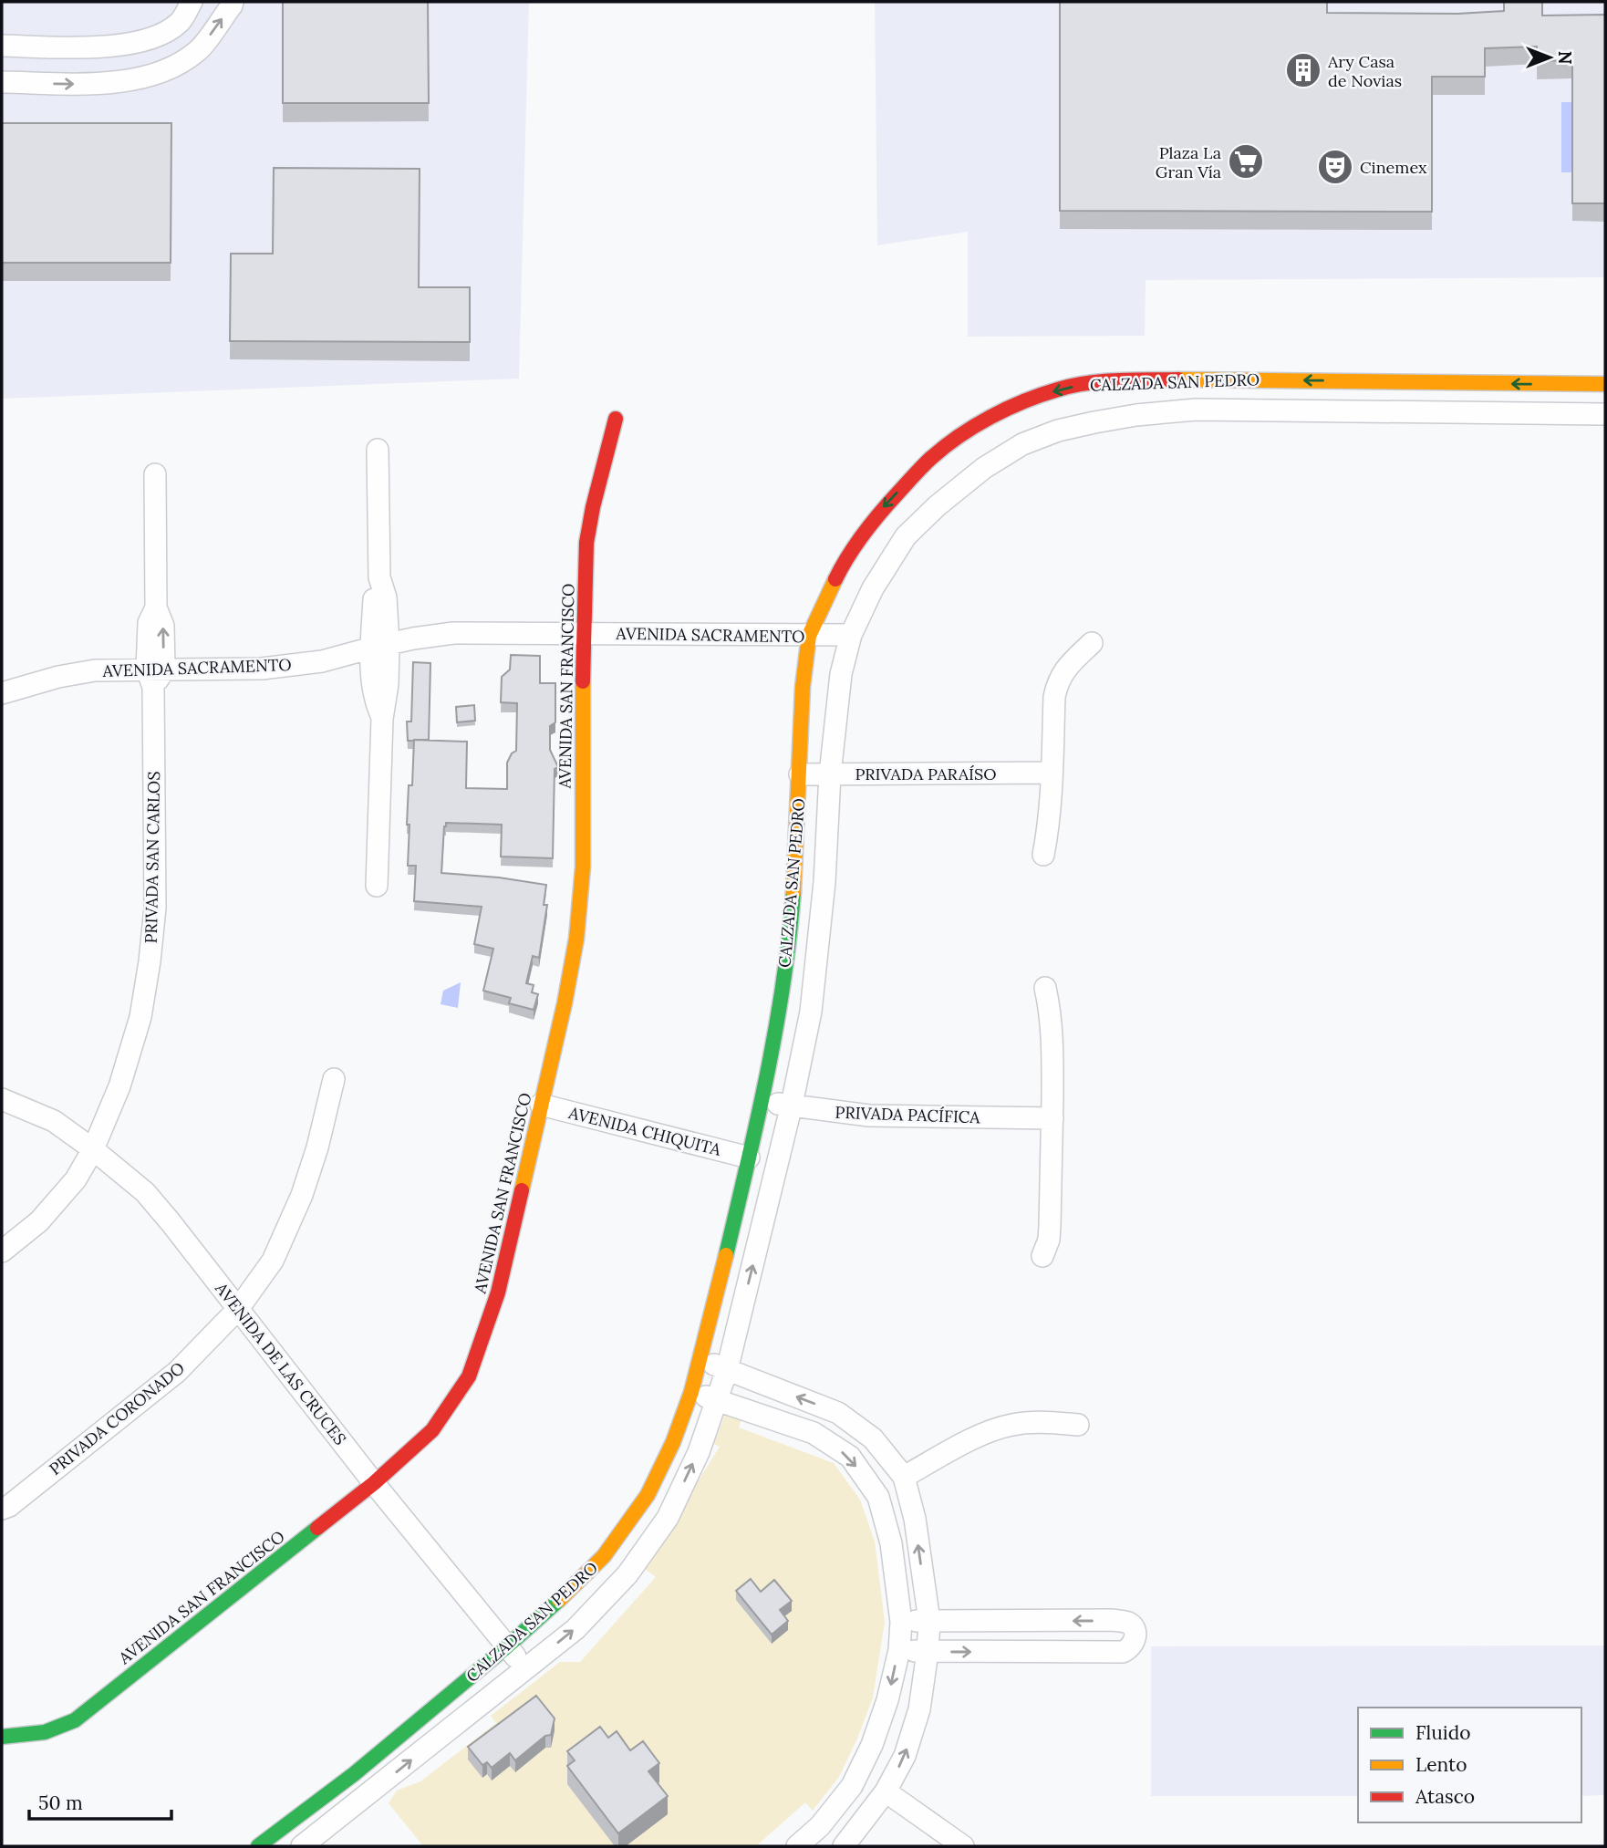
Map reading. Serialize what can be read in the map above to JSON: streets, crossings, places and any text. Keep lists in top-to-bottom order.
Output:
{
  "streets": {
    "street": [
      "CALZADA SAN PEDRO",
      "AVENIDA SACRAMENTO",
      "AVENIDA SAN FRANCISCO",
      "PRIVADA PARAÍSO",
      "PRIVADA SAN CARLOS",
      "PRIVADA PACÍFICA",
      "AVENIDA CHIQUITA",
      "AVENIDA DE LAS CRUCES",
      "PRIVADA CORONADO"
    ]
  },
  "crossings": [
    ["CALZADA SAN PEDRO", "AVENIDA SACRAMENTO"],
    ["CALZADA SAN PEDRO", "PRIVADA PARAÍSO"],
    ["CALZADA SAN PEDRO", "PRIVADA PACÍFICA"],
    ["CALZADA SAN PEDRO", "AVENIDA CHIQUITA"],
    ["CALZADA SAN PEDRO", "AVENIDA DE LAS CRUCES"],
    ["AVENIDA SACRAMENTO", "AVENIDA SAN FRANCISCO"],
    ["AVENIDA SACRAMENTO", "PRIVADA SAN CARLOS"],
    ["AVENIDA SAN FRANCISCO", "AVENIDA CHIQUITA"],
    ["AVENIDA SAN FRANCISCO", "AVENIDA DE LAS CRUCES"],
    ["PRIVADA SAN CARLOS", "AVENIDA DE LAS CRUCES"],
    ["AVENIDA DE LAS CRUCES", "PRIVADA CORONADO"]
  ],
  "places": {
    "building": ["Ary Casa de Novias"],
    "supermarket": ["Plaza La Gran Vía"],
    "theatre": ["Cinemex"]
  },
  "legend": ["Fluido", "Lento", "Atasco"],
  "scale_bar": "50 m",
  "north": "right"
}
